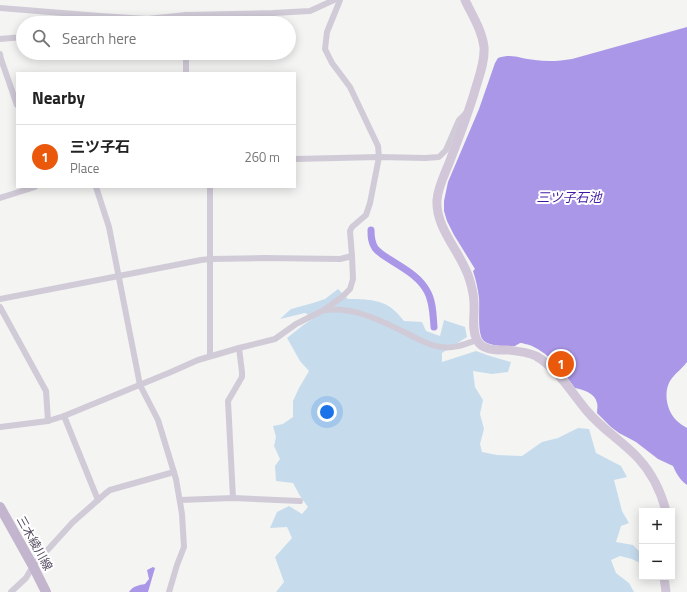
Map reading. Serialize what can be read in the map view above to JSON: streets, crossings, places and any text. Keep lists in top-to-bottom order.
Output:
{
  "streets": {
    "main road": ["三木綾川線"]
  },
  "water": ["三ツ子石池"],
  "page": {
    "search": "Search here",
    "heading": "Nearby",
    "list": [
      {
        "mark": "1",
        "name": "三ツ子石",
        "note": "Place",
        "value": "260 m"
      }
    ],
    "pins": "1",
    "map_buttons": ["+", "−"]
  }
}
